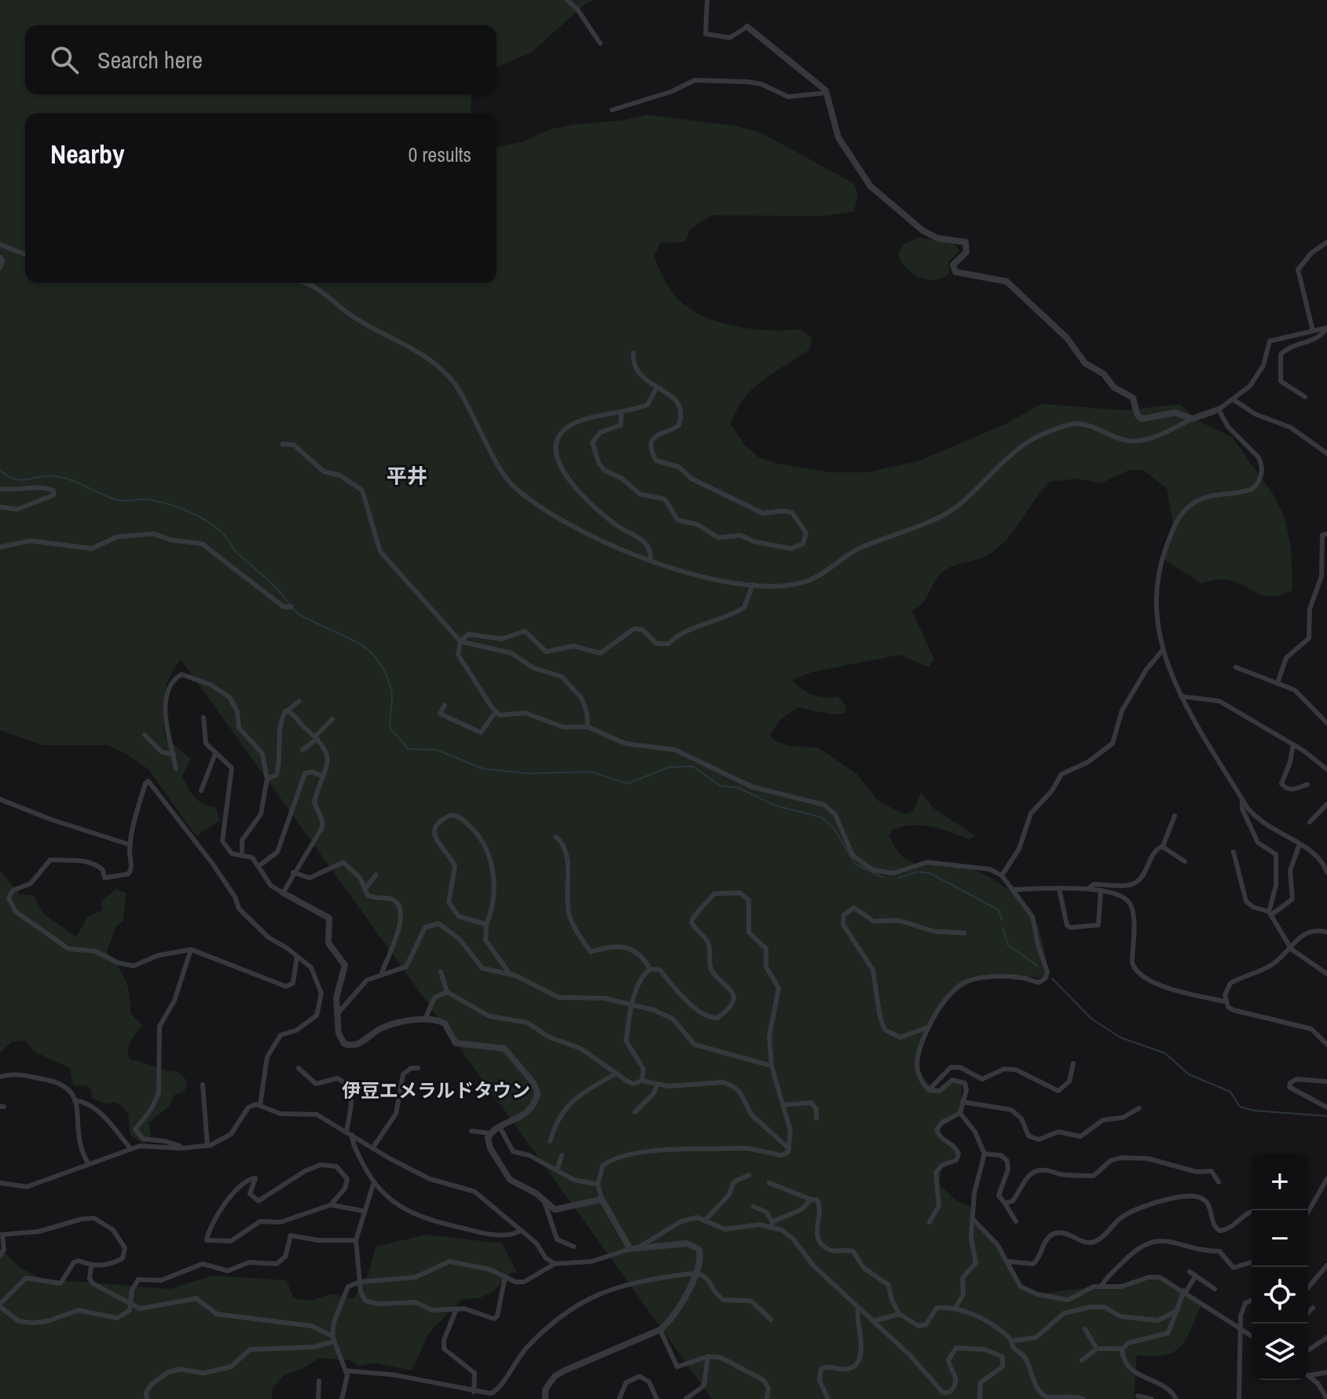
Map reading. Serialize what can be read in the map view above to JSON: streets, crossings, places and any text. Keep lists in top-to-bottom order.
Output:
{
  "districts": ["平井", "伊豆エメラルドタウン"],
  "page": {
    "search": "Search here",
    "heading": ["Nearby", "0 results"],
    "map_buttons": ["+", "−"]
  }
}
